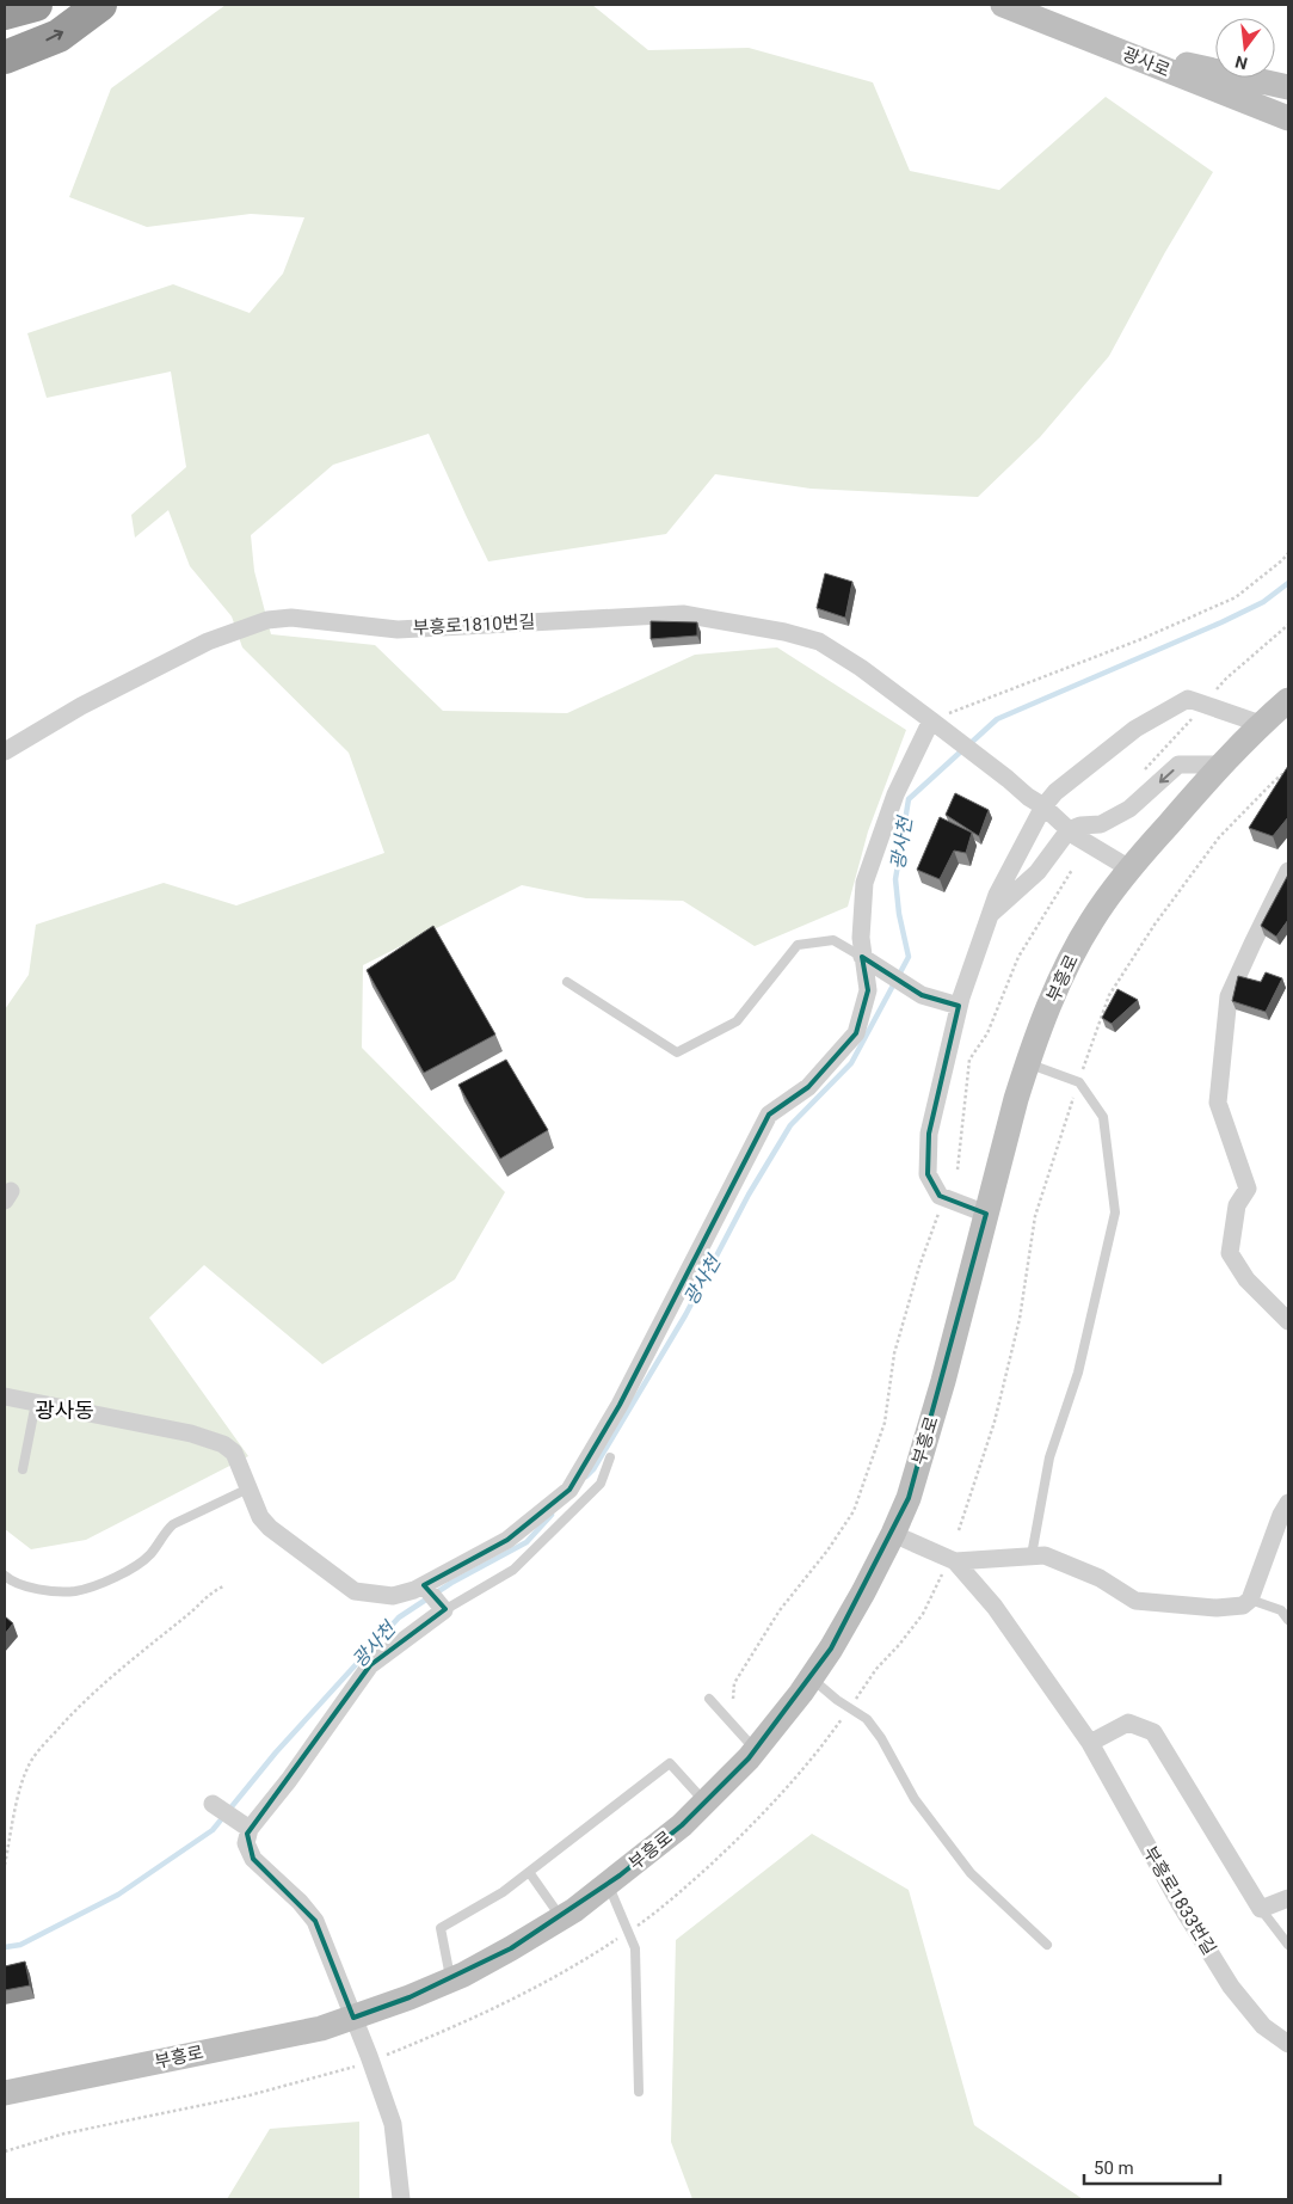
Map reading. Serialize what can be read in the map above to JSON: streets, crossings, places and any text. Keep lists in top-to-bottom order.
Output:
{
  "streets": {
    "main road": ["광사로", "부흥로"],
    "street": ["부흥로1810번길", "부흥로1833번길"]
  },
  "crossings": [
    ["부흥로", "부흥로1833번길"]
  ],
  "districts": ["광사동"],
  "water": ["광사천"],
  "scale_bar": "50 m",
  "north": "bottom"
}
